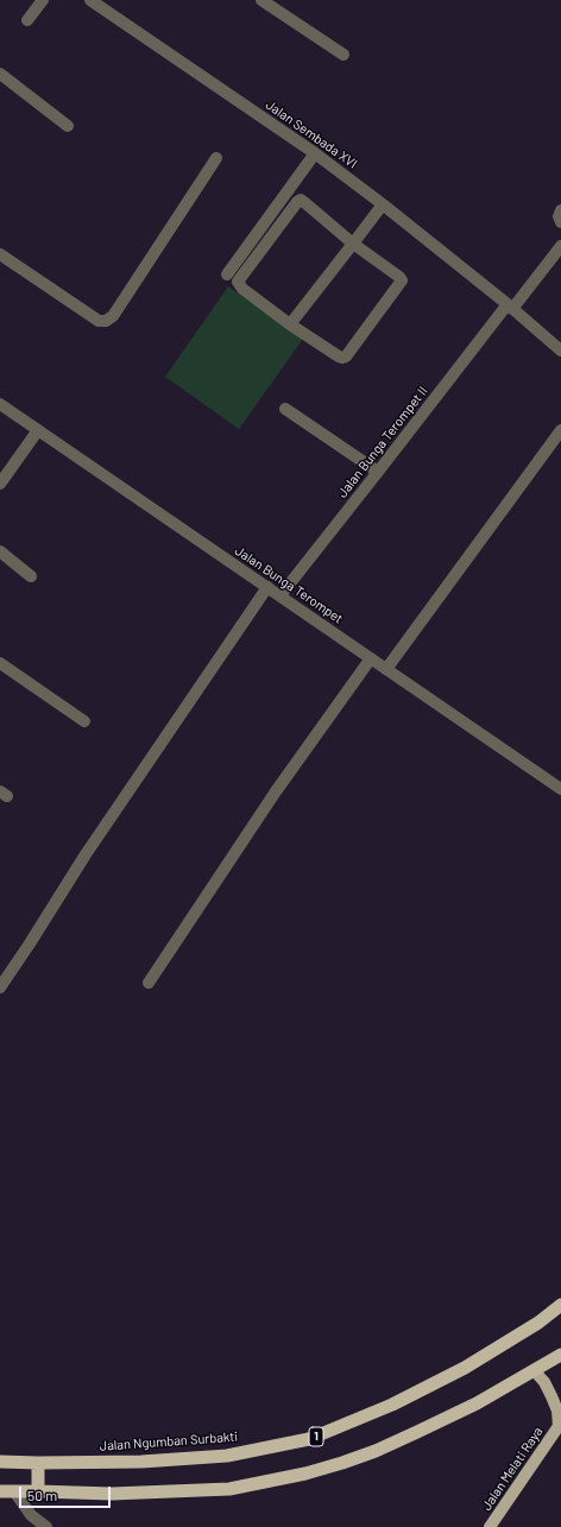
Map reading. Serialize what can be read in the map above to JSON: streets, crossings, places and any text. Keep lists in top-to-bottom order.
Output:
{
  "streets": {
    "highway": ["1", "Jalan Ngumban Surbakti"],
    "main road": ["Jalan Melati Raya"],
    "street": ["Jalan Sembada XVI", "Jalan Bunga Terompet II", "Jalan Bunga Terompet"]
  },
  "crossings": [
    ["Jalan Sembada XVI", "Jalan Bunga Terompet II"],
    ["Jalan Bunga Terompet II", "Jalan Bunga Terompet"]
  ],
  "scale_bar": "50 m"
}
